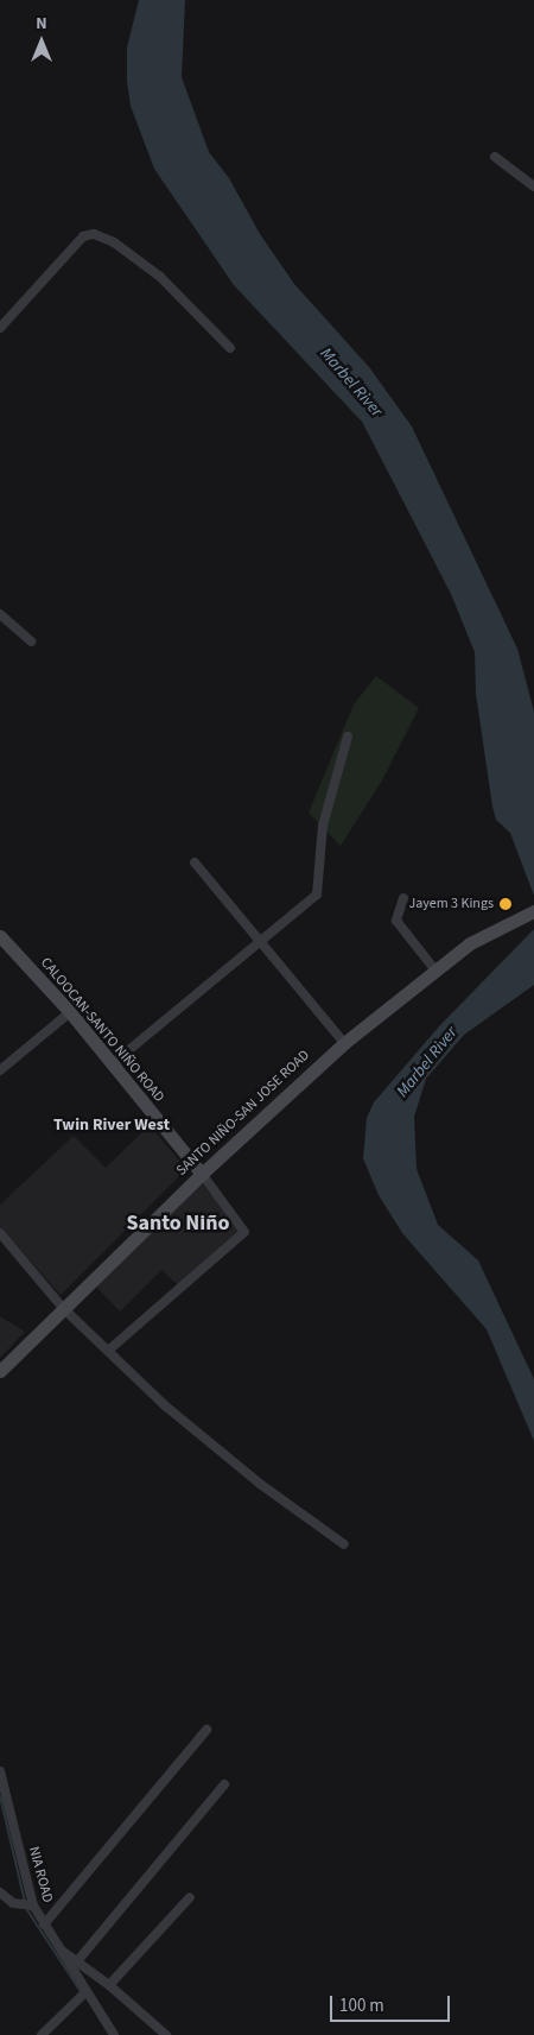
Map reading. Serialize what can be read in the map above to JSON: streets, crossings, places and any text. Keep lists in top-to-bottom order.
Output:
{
  "streets": {
    "main road": ["CALOOCAN-SANTO NIÑO ROAD", "SANTO NIÑO-SAN JOSE ROAD"],
    "street": ["NIA ROAD"]
  },
  "crossings": [
    ["CALOOCAN-SANTO NIÑO ROAD", "SANTO NIÑO-SAN JOSE ROAD"]
  ],
  "districts": ["Twin River West", "Santo Niño"],
  "water": ["Marbel River"],
  "places": ["Jayem 3 Kings"],
  "scale_bar": "100 m",
  "north": "top"
}
